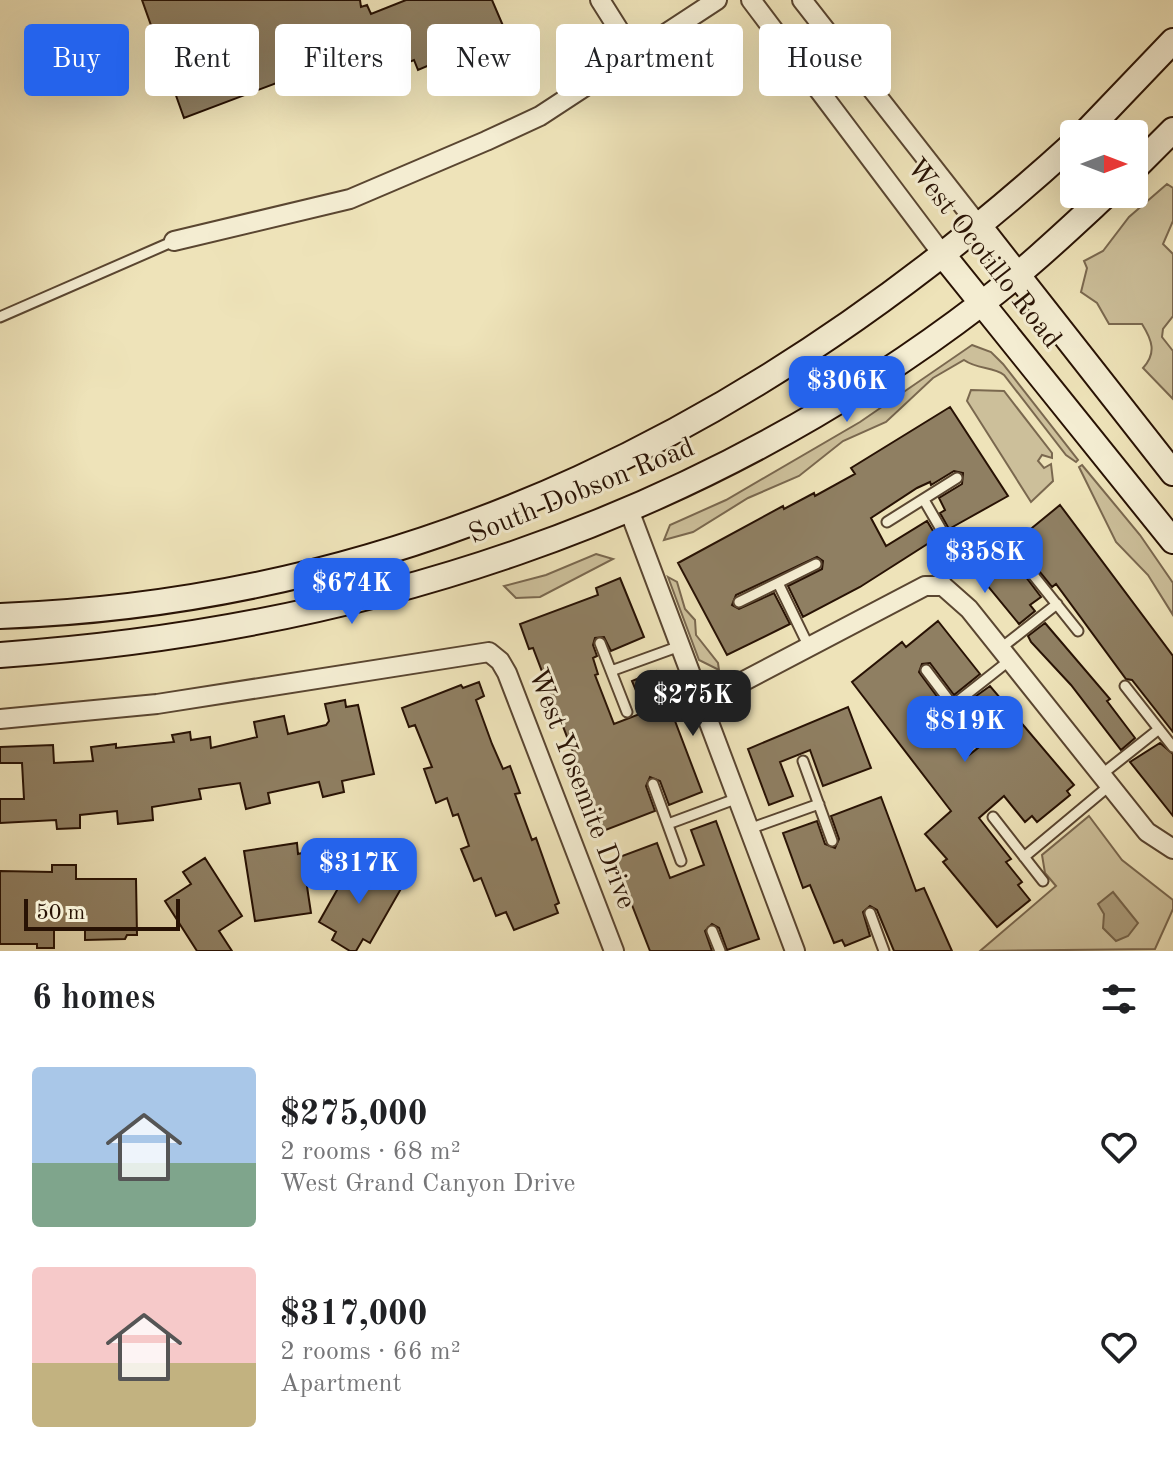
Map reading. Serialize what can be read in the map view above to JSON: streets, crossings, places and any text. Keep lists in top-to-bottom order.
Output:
{
  "streets": {
    "street": ["West Ocotillo Road", "South Dobson Road", "West Yosemite Drive"]
  },
  "crossings": [
    ["West Ocotillo Road", "South Dobson Road"]
  ],
  "scale_bar": "50 m",
  "north": "right",
  "page": {
    "chip": [
      "Buy",
      "Rent",
      "Filters",
      "New",
      "Apartment",
      "House"
    ],
    "price": [
      "$306K",
      "$358K",
      "$674K",
      "$275K",
      "$819K",
      "$317K"
    ],
    "scale": "50 m",
    "heading": "6 homes",
    "list": [
      {
        "name": "$275,000",
        "note": "2 rooms · 68 m² · West Grand Canyon Drive"
      },
      {
        "name": "$317,000",
        "note": "2 rooms · 66 m² · Apartment"
      }
    ]
  }
}
